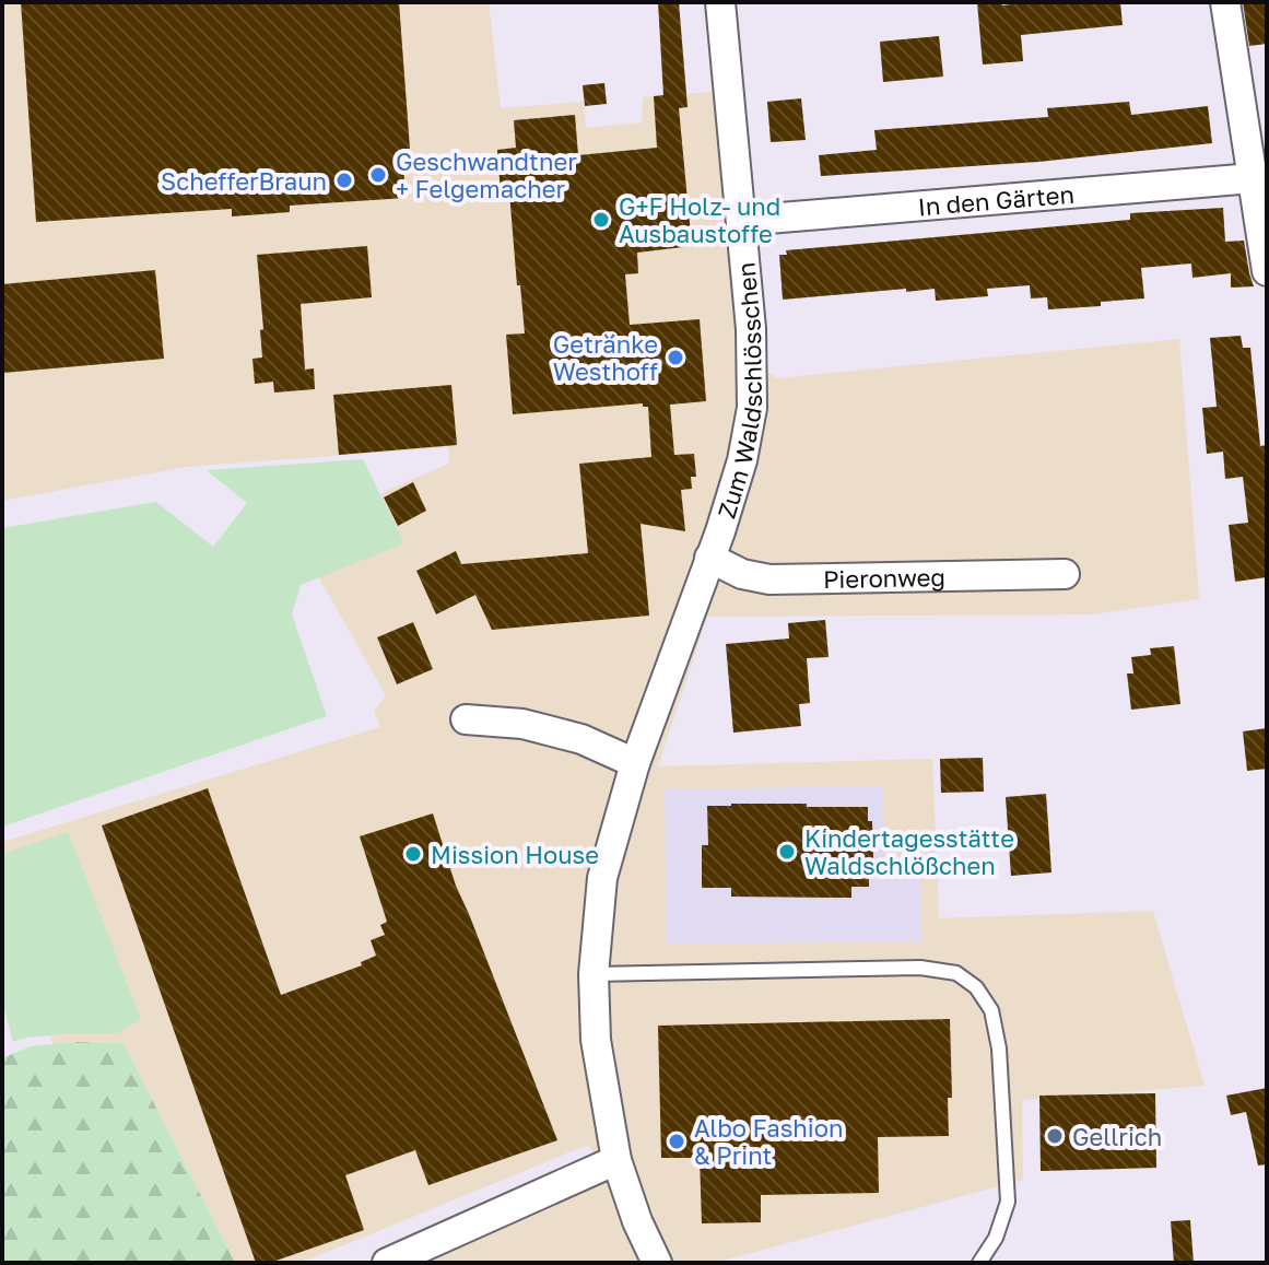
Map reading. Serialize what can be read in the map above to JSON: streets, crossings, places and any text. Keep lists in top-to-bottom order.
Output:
{
  "streets": {
    "street": ["In den Gärten", "Zum Waldschlösschen", "Pieronweg"]
  },
  "crossings": [
    ["In den Gärten", "Zum Waldschlösschen"],
    ["Zum Waldschlösschen", "Pieronweg"]
  ],
  "places": [
    "Geschwandtner + Felgemacher",
    "SchefferBraun",
    "G+F Holz- und Ausbaustoffe",
    "Getränke Westhoff",
    "Kindertagesstätte Waldschlößchen",
    "Mission House",
    "Gellrich",
    "Albo Fashion & Print"
  ]
}
